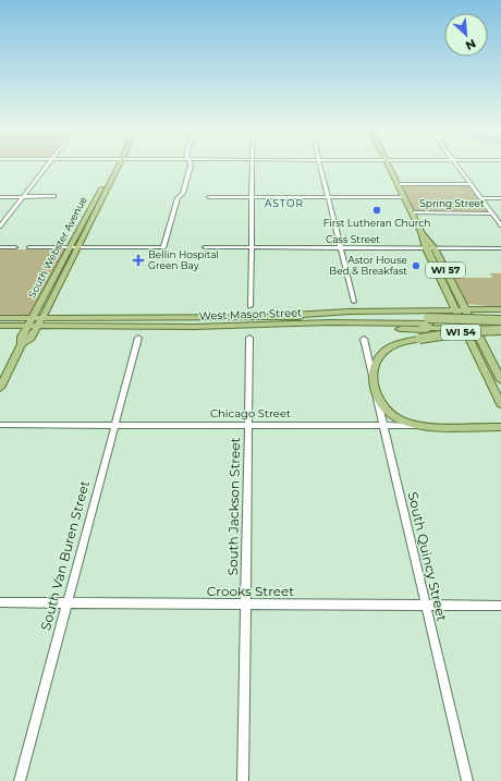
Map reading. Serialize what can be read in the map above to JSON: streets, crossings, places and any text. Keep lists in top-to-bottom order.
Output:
{
  "streets": {
    "main road": [
      "South Webster Avenue",
      "WI 57",
      "West Mason Street",
      "WI 54",
      "Chicago Street",
      "South Quincy Street"
    ],
    "street": [
      "Spring Street",
      "Cass Street",
      "South Jackson Street",
      "South Van Buren Street",
      "Crooks Street"
    ]
  },
  "crossings": [
    ["Spring Street", "WI 57"],
    ["Cass Street", "WI 57"],
    ["South Webster Avenue", "West Mason Street"],
    ["WI 57", "WI 54"],
    ["WI 54", "South Quincy Street"],
    ["Chicago Street", "South Jackson Street"],
    ["Chicago Street", "South Van Buren Street"],
    ["Chicago Street", "South Quincy Street"],
    ["South Jackson Street", "Crooks Street"],
    ["South Van Buren Street", "Crooks Street"],
    ["South Quincy Street", "Crooks Street"]
  ],
  "districts": ["ASTOR"],
  "places": {
    "other": ["First Lutheran Church", "Astor House Bed & Breakfast"],
    "health": ["Bellin Hospital Green Bay"]
  },
  "north": "bottom right"
}
